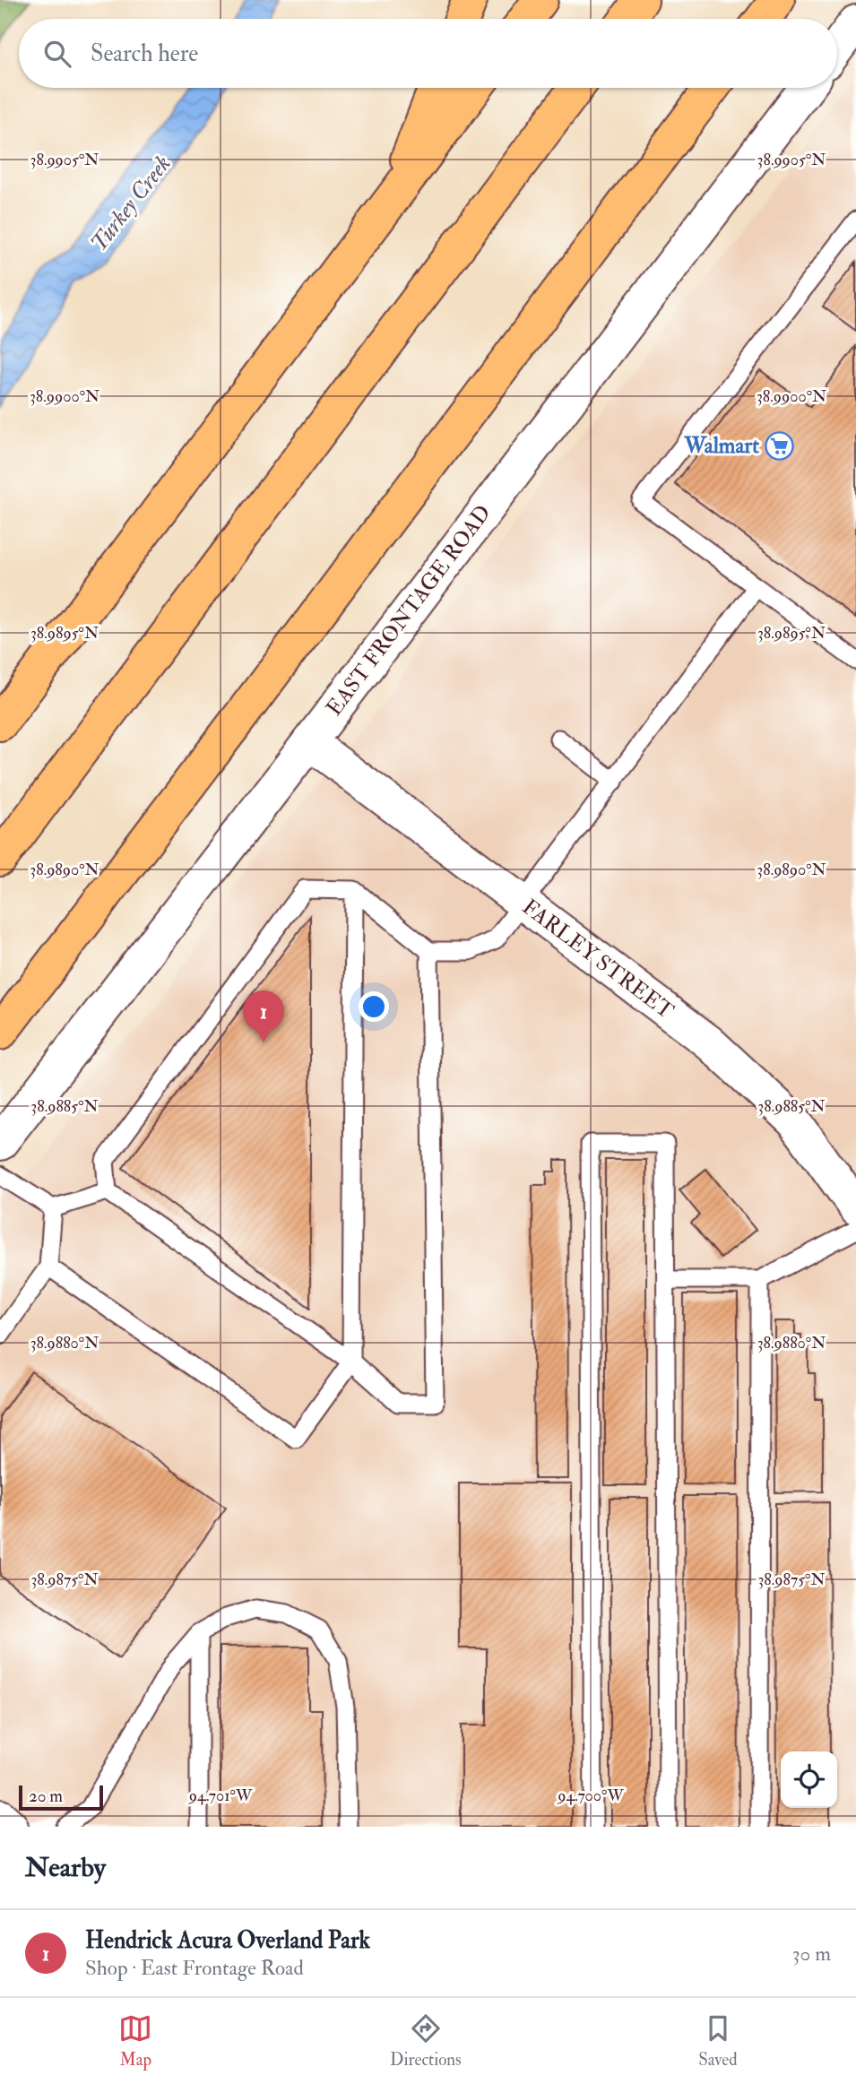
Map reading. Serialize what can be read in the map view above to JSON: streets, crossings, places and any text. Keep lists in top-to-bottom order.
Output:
{
  "streets": {
    "street": ["EAST FRONTAGE ROAD", "FARLEY STREET"]
  },
  "crossings": [
    ["EAST FRONTAGE ROAD", "FARLEY STREET"]
  ],
  "water": ["Turkey Creek"],
  "places": {
    "supermarket": ["Walmart"]
  },
  "scale_bar": "20 m",
  "page": {
    "search": "Search here",
    "pins": "1",
    "scale": "20 m",
    "heading": "Nearby",
    "list": [
      {
        "mark": "1",
        "name": "Hendrick Acura Overland Park",
        "note": "Shop · East Frontage Road",
        "value": "30 m"
      }
    ],
    "nav": ["Map", "Directions", "Saved"]
  },
  "coordinates": [
    "38.9905°N",
    "38.9900°N",
    "38.9895°N",
    "38.9890°N",
    "38.9885°N",
    "38.9880°N",
    "38.9875°N",
    "94.701°W",
    "94.700°W"
  ]
}
